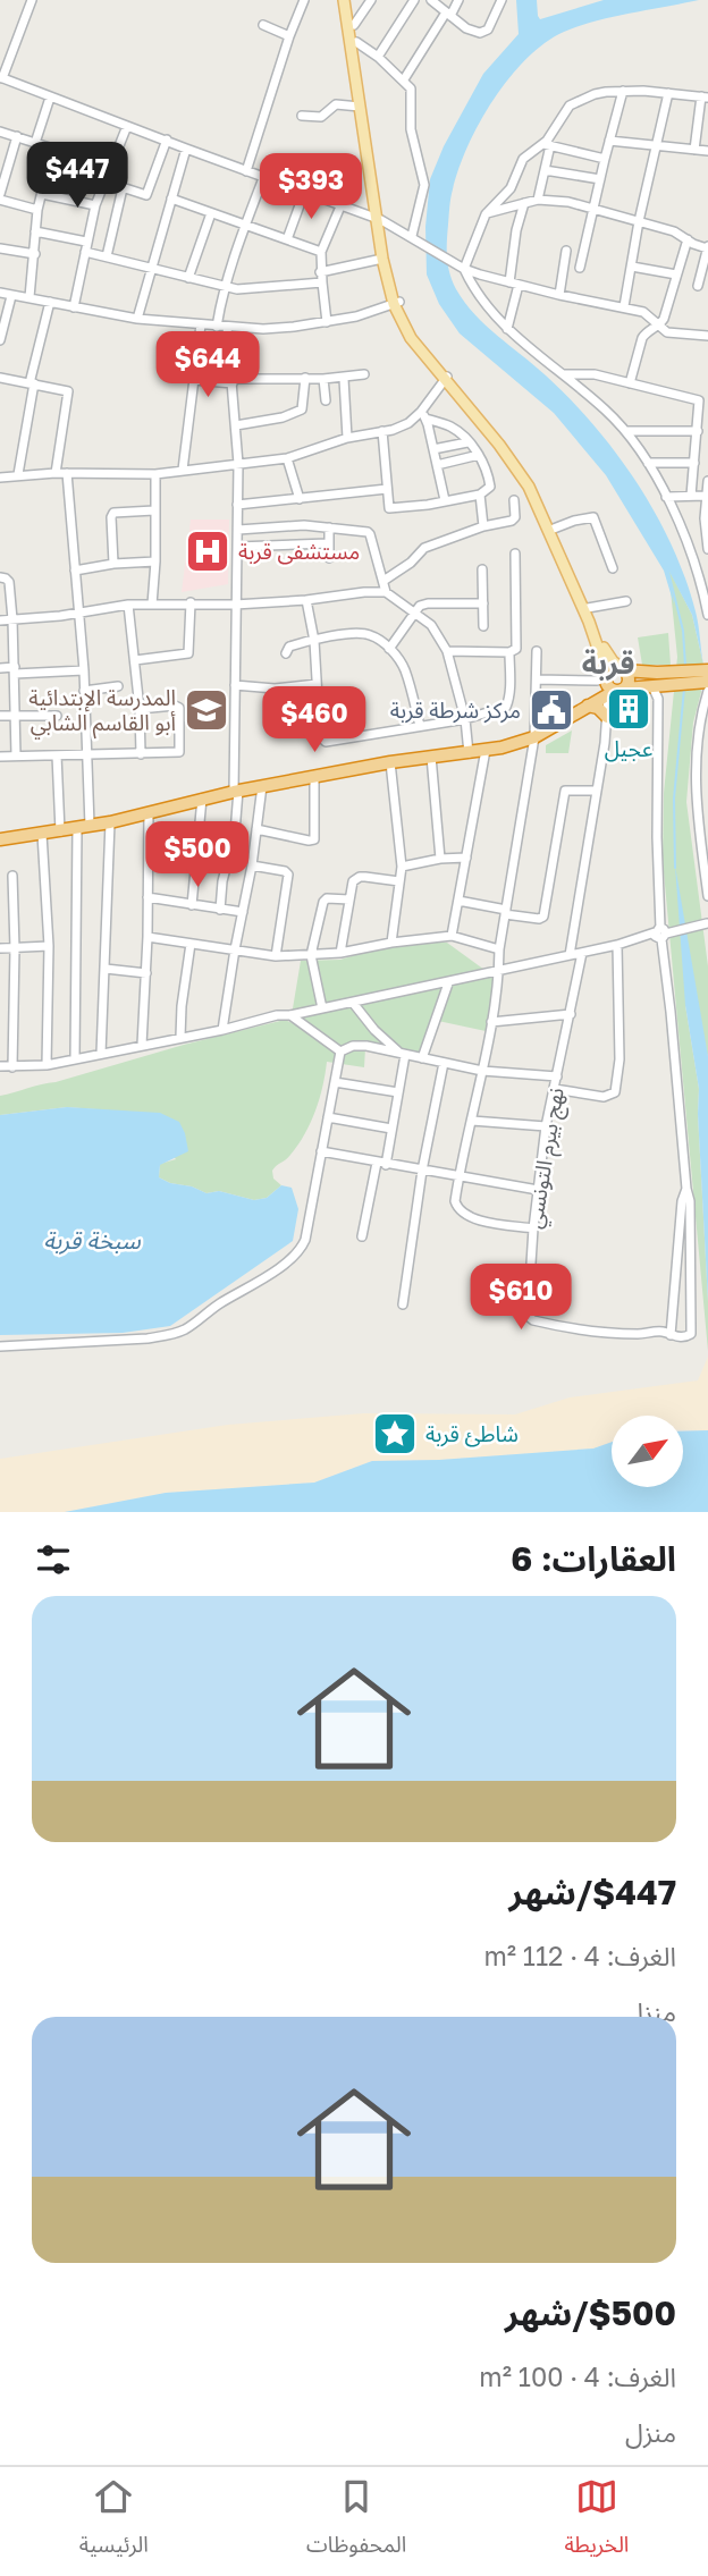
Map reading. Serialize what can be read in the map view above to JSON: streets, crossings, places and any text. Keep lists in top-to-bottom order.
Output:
{
  "streets": {
    "street": ["نهج بيرم التونسي"]
  },
  "districts": ["قربة"],
  "water": ["سبخة قربة"],
  "places": {
    "hospital": ["مستشفى قربة"],
    "building": ["عجيل"],
    "school or university": ["المدرسة الإبتدائية أبو القاسم الشابي"],
    "public building": ["مركز شرطة قربة"],
    "place": ["شاطئ قربة"]
  },
  "north": "top right",
  "page": {
    "price": [
      "$447",
      "$393",
      "$644",
      "$460",
      "$500",
      "$610"
    ],
    "heading": "العقارات: 6",
    "list": [
      {
        "name": "$447/شهر",
        "note": "الغرف: 4 · 112 m² · منزل"
      },
      {
        "name": "$500/شهر",
        "note": "الغرف: 4 · 100 m² · منزل"
      }
    ],
    "tabs": ["الخريطة", "المحفوظات", "الرئيسية"]
  }
}
